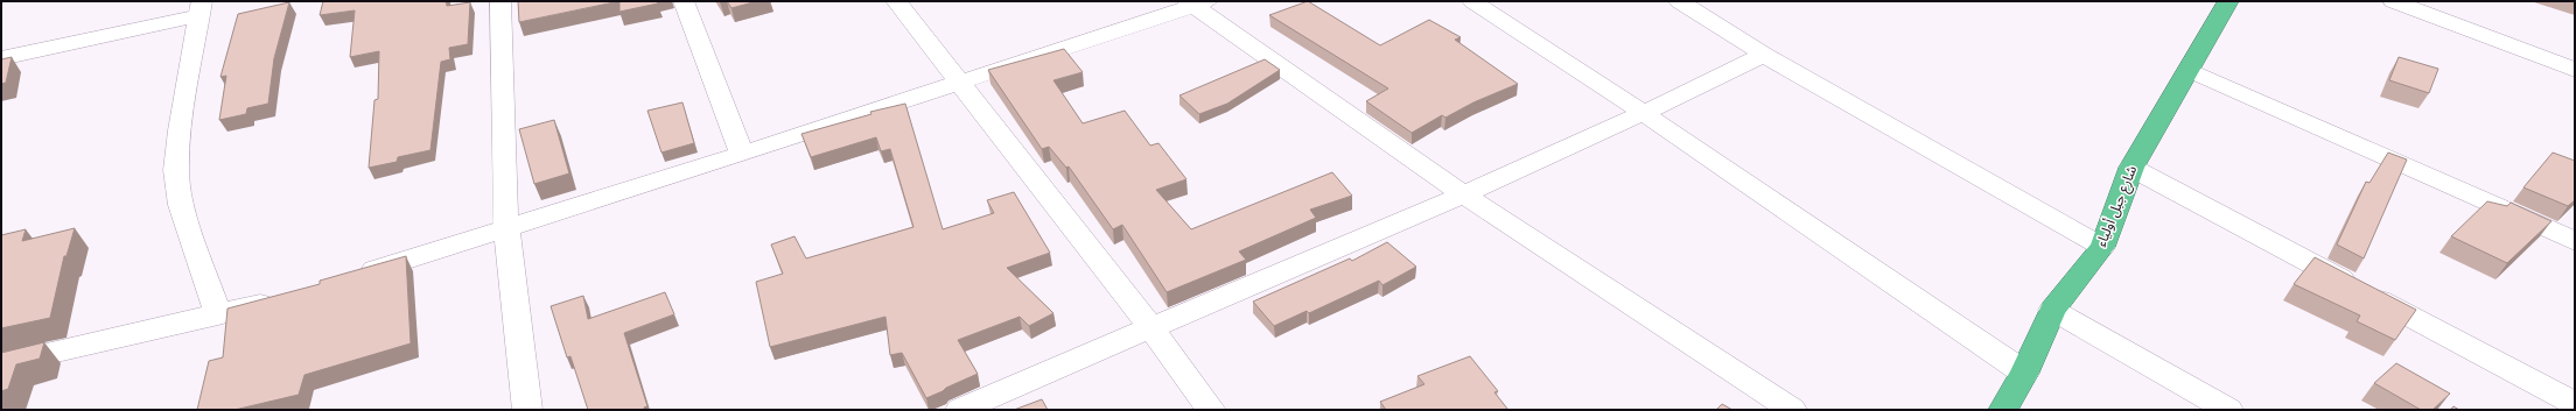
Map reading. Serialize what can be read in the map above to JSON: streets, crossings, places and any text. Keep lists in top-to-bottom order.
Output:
{
  "streets": {
    "highway": ["شارع جبل أولياء"]
  }
}
